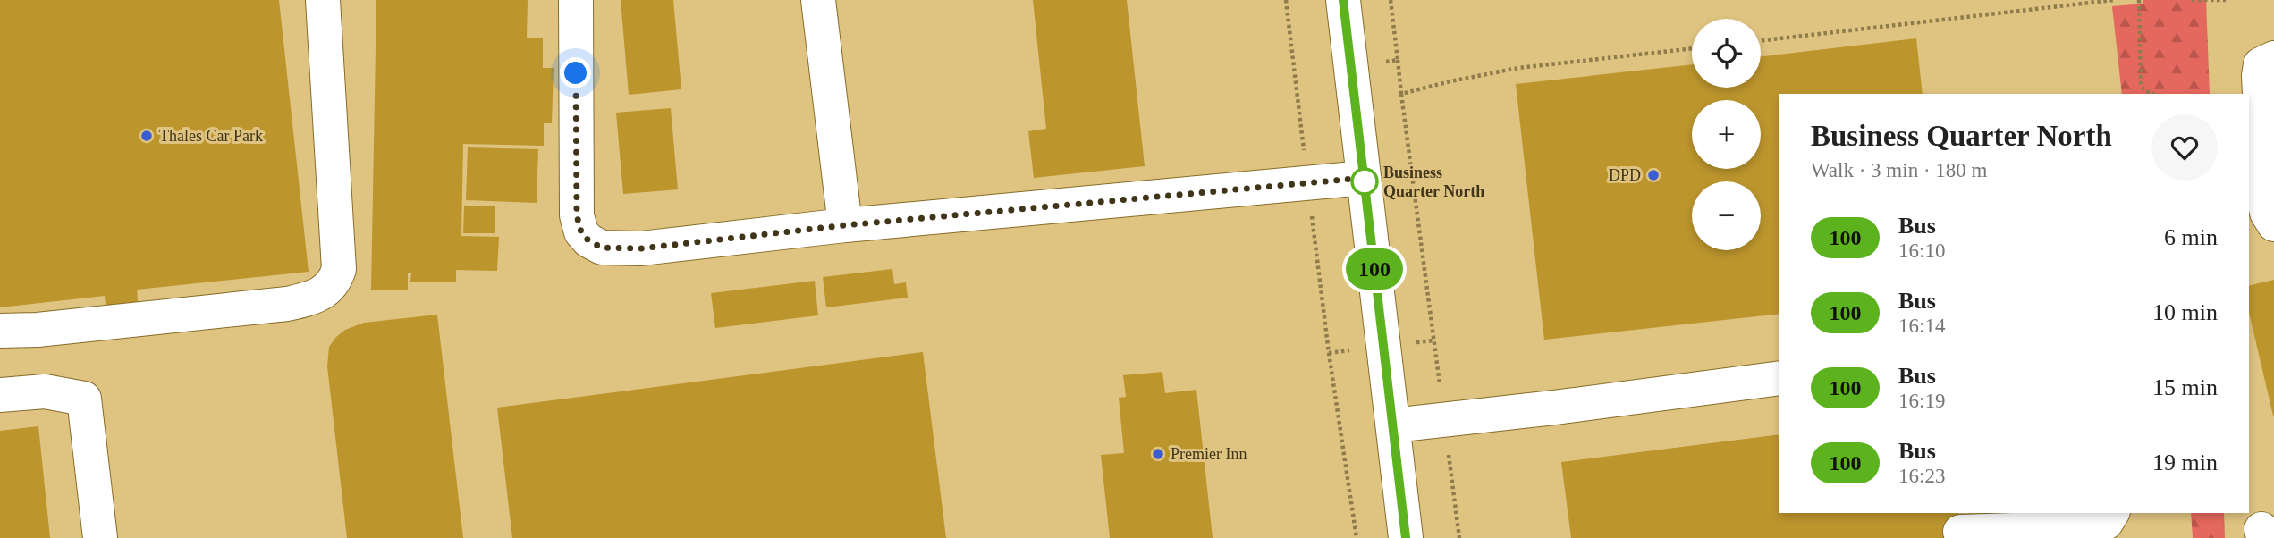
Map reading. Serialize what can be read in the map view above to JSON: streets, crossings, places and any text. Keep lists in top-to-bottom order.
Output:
{
  "places": [
    "Thales Car Park",
    "DPD",
    "Business Quarter North",
    "Premier Inn"
  ],
  "lines": ["bus line 100"],
  "page": {
    "on_map": "100",
    "map_buttons": ["+", "−"],
    "heading": ["Business Quarter North", "Walk · 3 min · 180 m"],
    "list": [
      {
        "mark": "100",
        "name": "Bus",
        "note": "16:10",
        "value": "6 min"
      },
      {
        "mark": "100",
        "name": "Bus",
        "note": "16:14",
        "value": "10 min"
      },
      {
        "mark": "100",
        "name": "Bus",
        "note": "16:19",
        "value": "15 min"
      },
      {
        "mark": "100",
        "name": "Bus",
        "note": "16:23",
        "value": "19 min"
      }
    ]
  }
}
